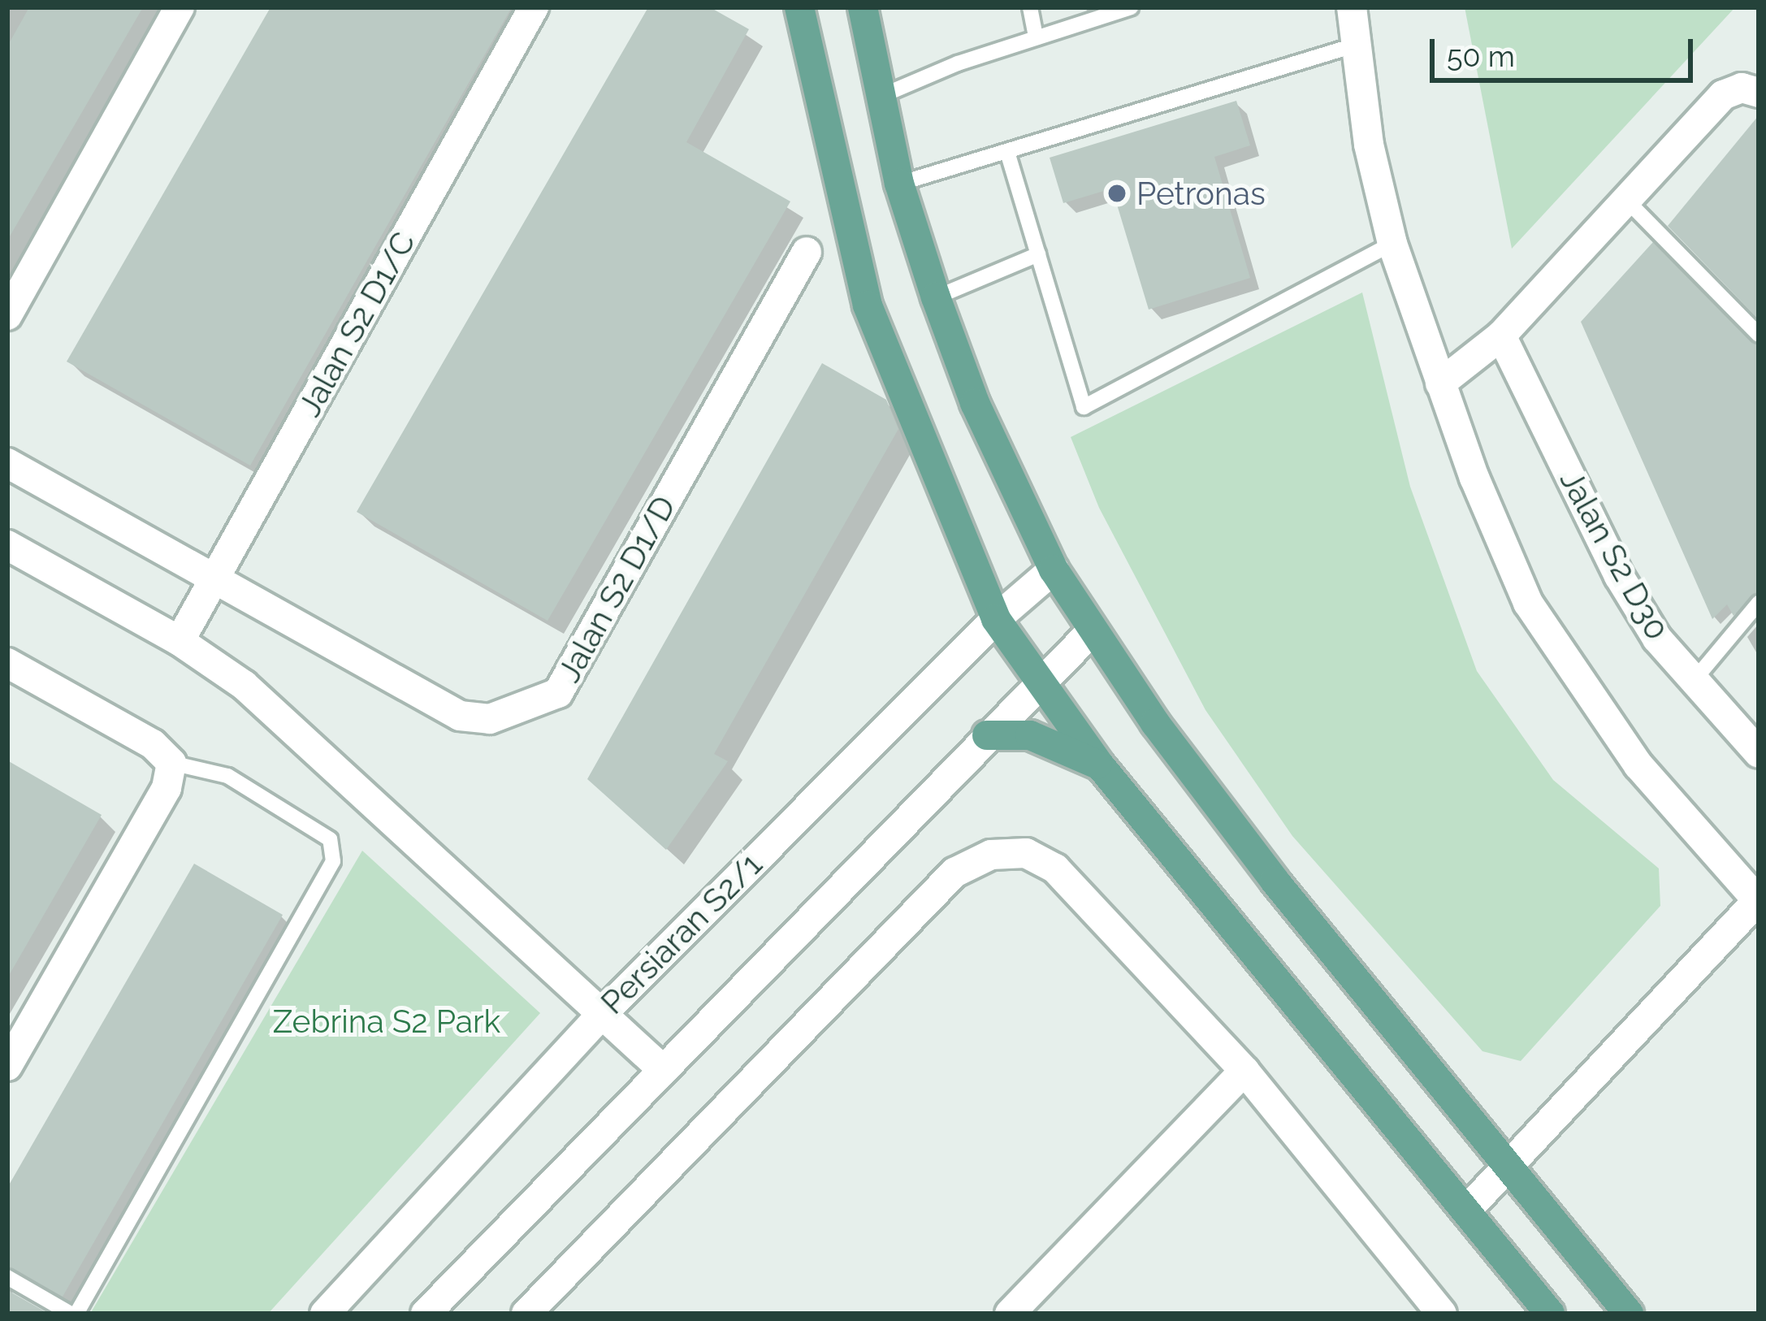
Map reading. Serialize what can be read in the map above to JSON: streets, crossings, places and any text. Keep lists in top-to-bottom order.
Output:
{
  "streets": {
    "street": [
      "Jalan S2 D1/C",
      "Jalan S2 D30",
      "Jalan S2 D1/D",
      "Persiaran S2/1"
    ]
  },
  "crossings": [
    ["Jalan S2 D1/C", "Jalan S2 D1/D"]
  ],
  "parks": ["Zebrina S2 Park"],
  "places": ["Petronas"],
  "scale_bar": "50 m"
}
